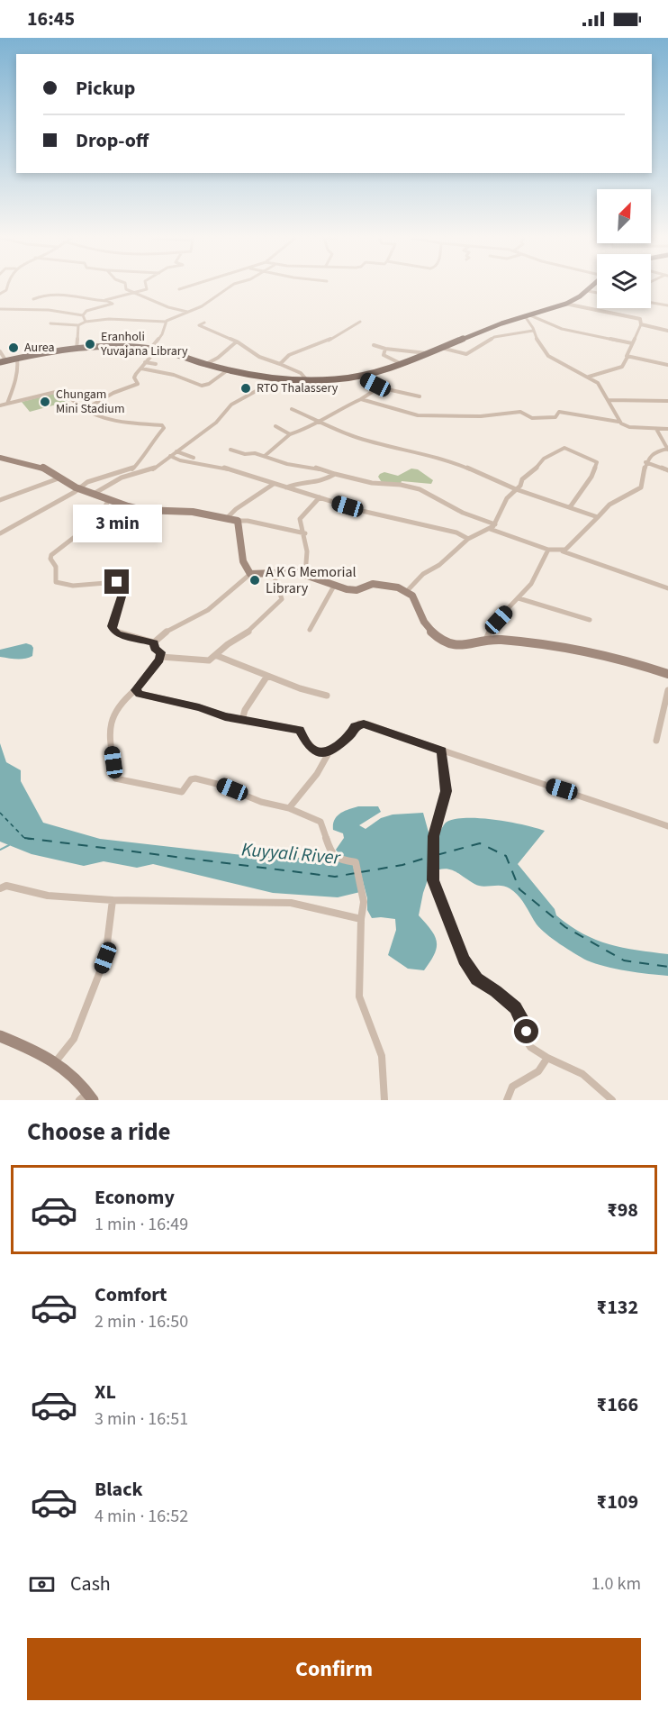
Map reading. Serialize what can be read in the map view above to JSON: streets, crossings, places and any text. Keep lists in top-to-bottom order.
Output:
{
  "water": ["Kuyyali River"],
  "places": [
    "Eranholi Yuvajana Library",
    "Aurea",
    "RTO Thalassery",
    "Chungam Mini Stadium",
    "A K G Memorial Library"
  ],
  "north": "top right",
  "page": {
    "status": "16:45",
    "banner": ["Pickup", "Drop-off"],
    "bubble": "3 min",
    "heading": "Choose a ride",
    "list": [
      {
        "name": "Economy",
        "note": "1 min · 16:49",
        "value": "₹98"
      },
      {
        "name": "Comfort",
        "note": "2 min · 16:50",
        "value": "₹132"
      },
      {
        "name": "XL",
        "note": "3 min · 16:51",
        "value": "₹166"
      },
      {
        "name": "Black",
        "note": "4 min · 16:52",
        "value": "₹109"
      }
    ],
    "pay": ["Cash", "1.0 km"],
    "buttons": "Confirm"
  }
}
